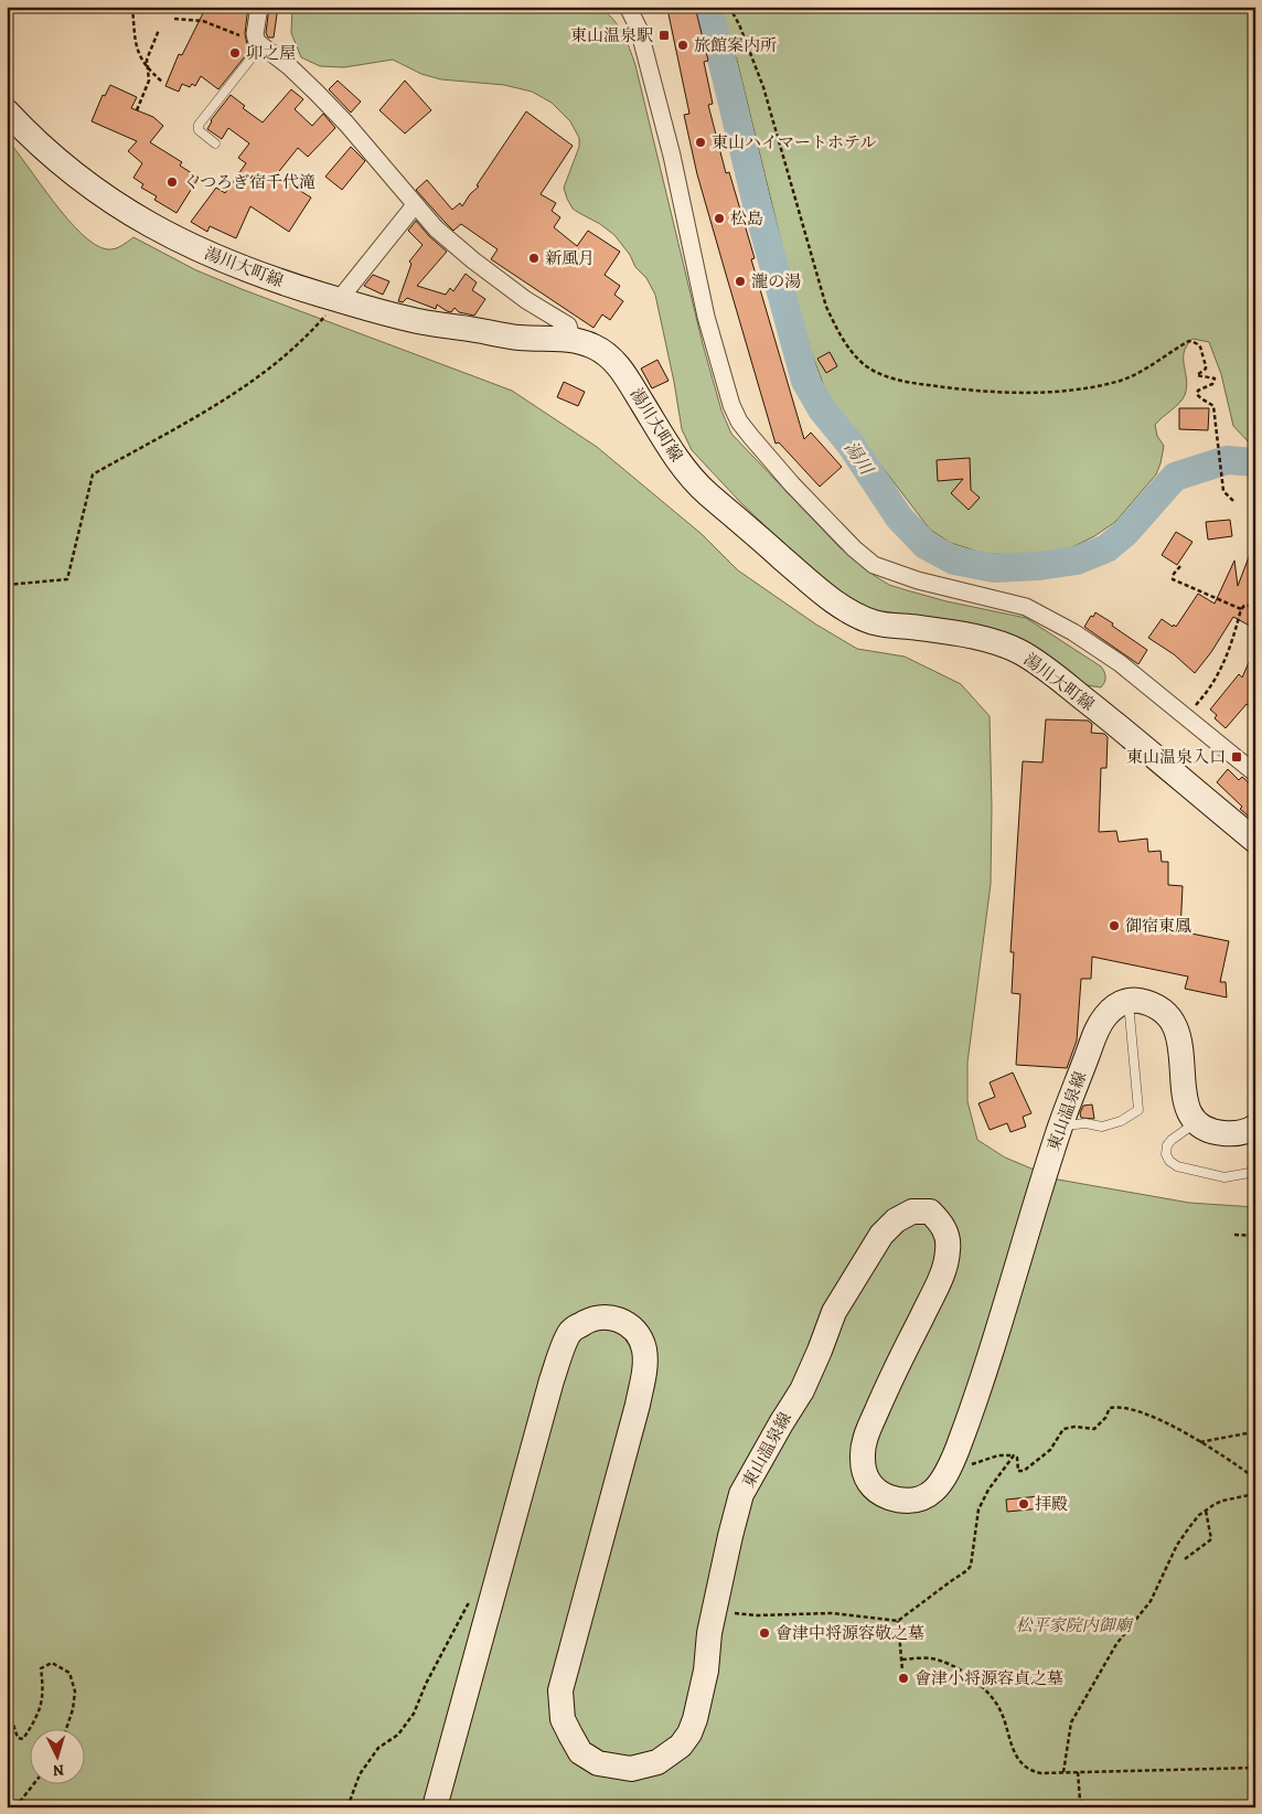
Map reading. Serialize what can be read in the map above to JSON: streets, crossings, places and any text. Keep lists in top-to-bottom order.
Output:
{
  "streets": {
    "main road": ["湯川大町線", "東山温泉線"]
  },
  "water": ["湯川"],
  "parks": ["松平家院内御廟"],
  "places": {
    "transit": ["東山温泉駅", "東山温泉入口"],
    "other": [
      "旅館案内所",
      "卯之屋",
      "東山ハイマートホテル",
      "くつろぎ宿千代滝",
      "松島",
      "新風月",
      "瀧の湯",
      "御宿東鳳",
      "拝殿",
      "會津中将源容敬之墓",
      "會津小将源容貞之墓"
    ]
  },
  "north": "bottom"
}
